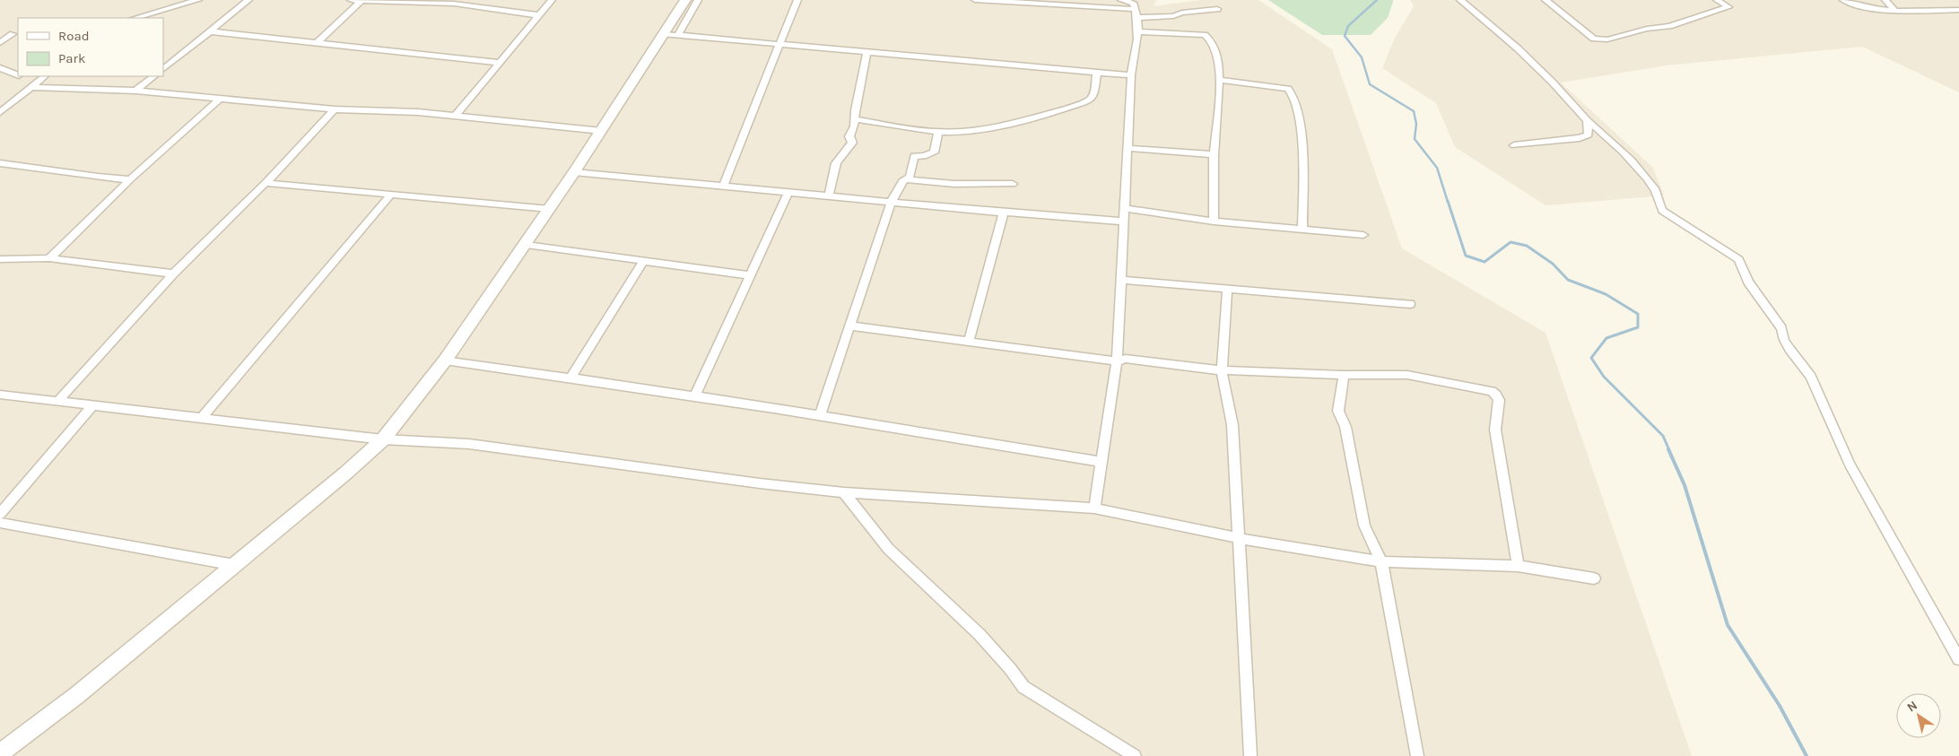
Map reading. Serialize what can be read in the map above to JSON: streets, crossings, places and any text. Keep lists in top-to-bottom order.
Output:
{
  "legend": ["Road", "Park"],
  "north": "top left"
}
